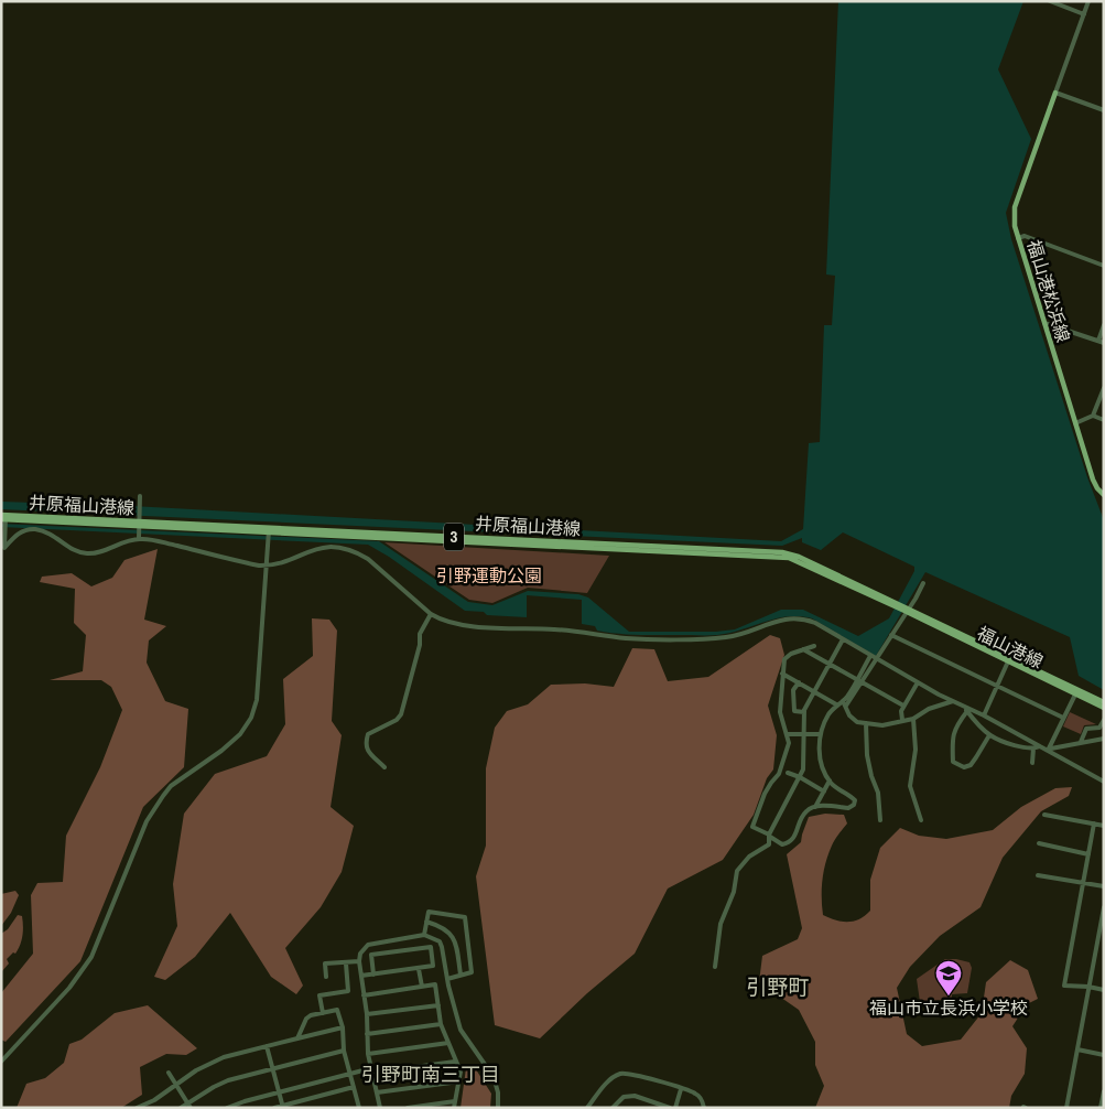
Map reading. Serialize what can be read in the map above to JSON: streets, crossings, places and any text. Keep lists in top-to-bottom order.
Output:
{
  "streets": {
    "main road": [
      "福山港松浜線",
      "井原福山港線",
      "3",
      "福山港線"
    ]
  },
  "crossings": [
    ["井原福山港線", "福山港線"]
  ],
  "districts": ["引野町", "引野町南三丁目"],
  "parks": ["引野運動公園"],
  "places": {
    "school or university": ["福山市立長浜小学校"]
  }
}
